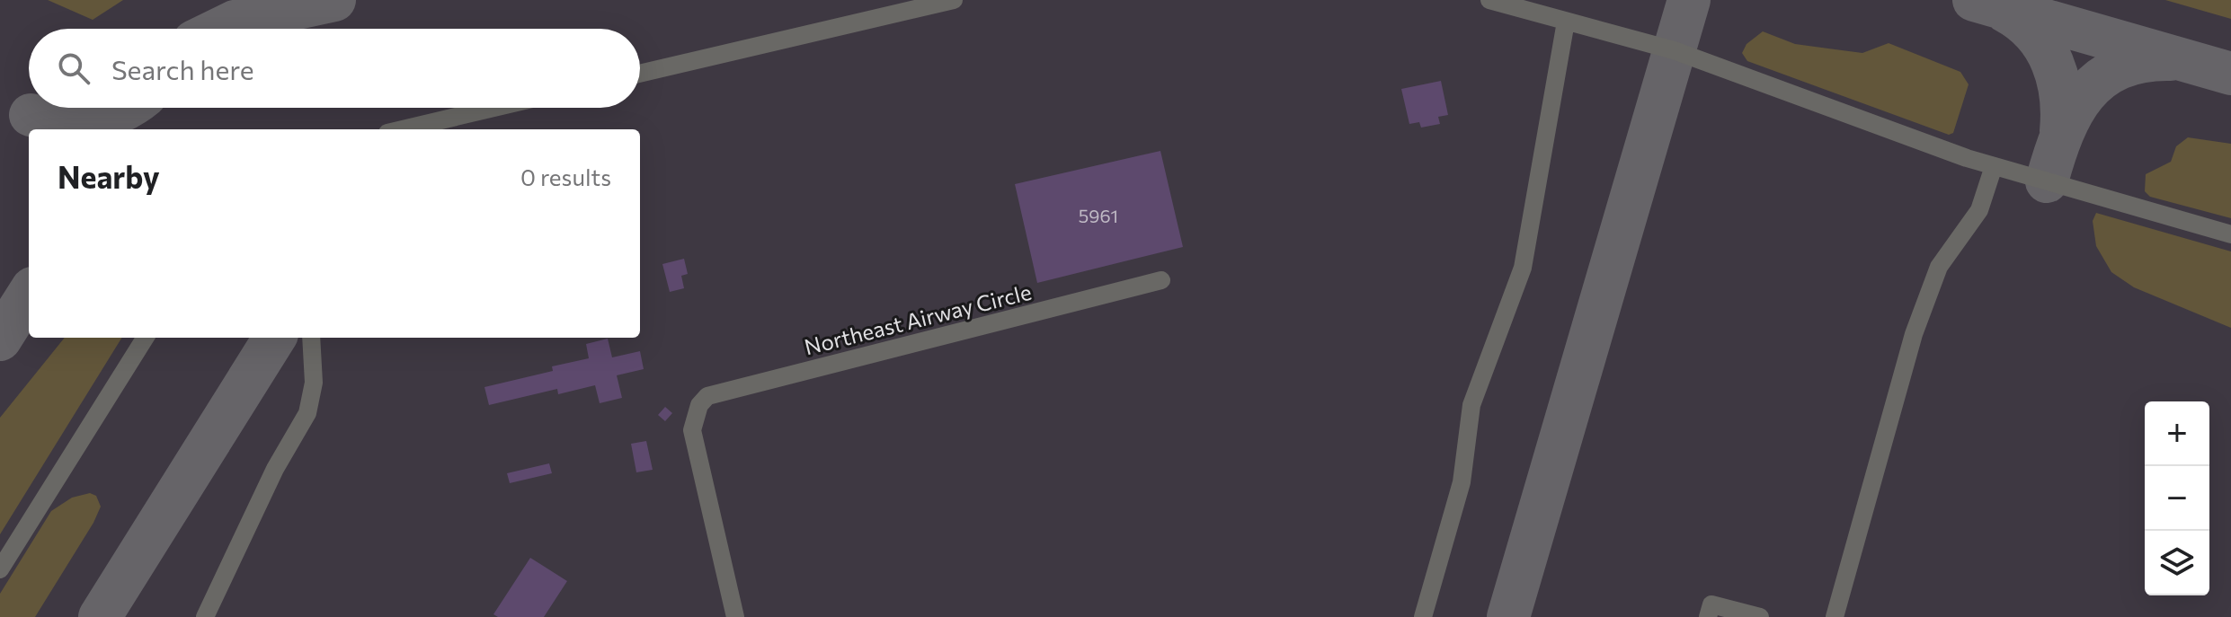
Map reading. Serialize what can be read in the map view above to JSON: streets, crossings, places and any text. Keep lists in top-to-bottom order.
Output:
{
  "streets": {
    "lane": ["Northeast Airway Circle"]
  },
  "house_numbers": ["5961"],
  "page": {
    "search": "Search here",
    "heading": ["Nearby", "0 results"],
    "map_buttons": ["+", "−"]
  }
}
